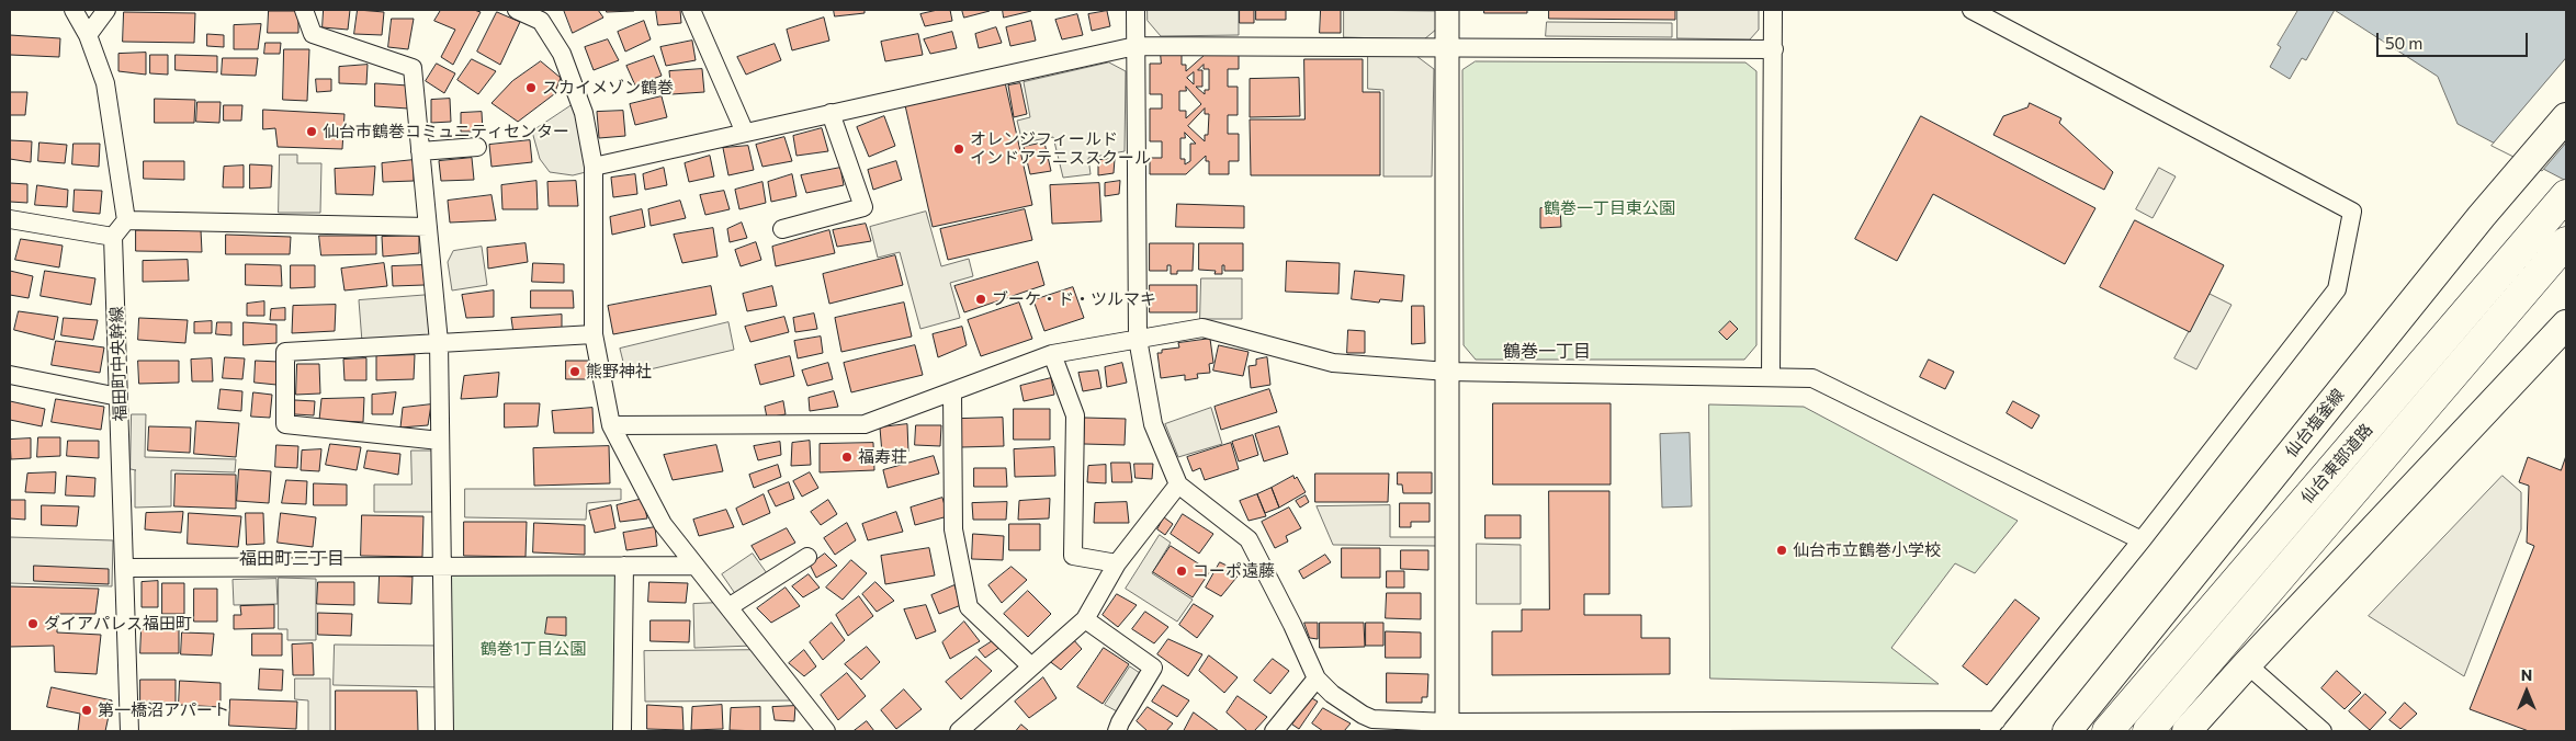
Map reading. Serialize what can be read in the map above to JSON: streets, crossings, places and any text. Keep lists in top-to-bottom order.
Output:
{
  "streets": {
    "highway": ["仙台東部道路"],
    "main road": ["仙台塩釜線"],
    "street": ["福田町中央幹線"]
  },
  "districts": ["鶴巻一丁目", "福田町三丁目"],
  "parks": ["鶴巻一丁目東公園", "鶴巻1丁目公園"],
  "places": [
    "スカイメゾン鶴巻",
    "仙台市鶴巻コミュニティセンター",
    "オレンジフィールド インドアテニススクール",
    "ブーケ・ド・ツルマキ",
    "熊野神社",
    "福寿荘",
    "仙台市立鶴巻小学校",
    "コーポ遠藤",
    "ダイアパレス福田町",
    "第一橋沼アパート"
  ],
  "scale_bar": "50 m",
  "north": "top"
}
